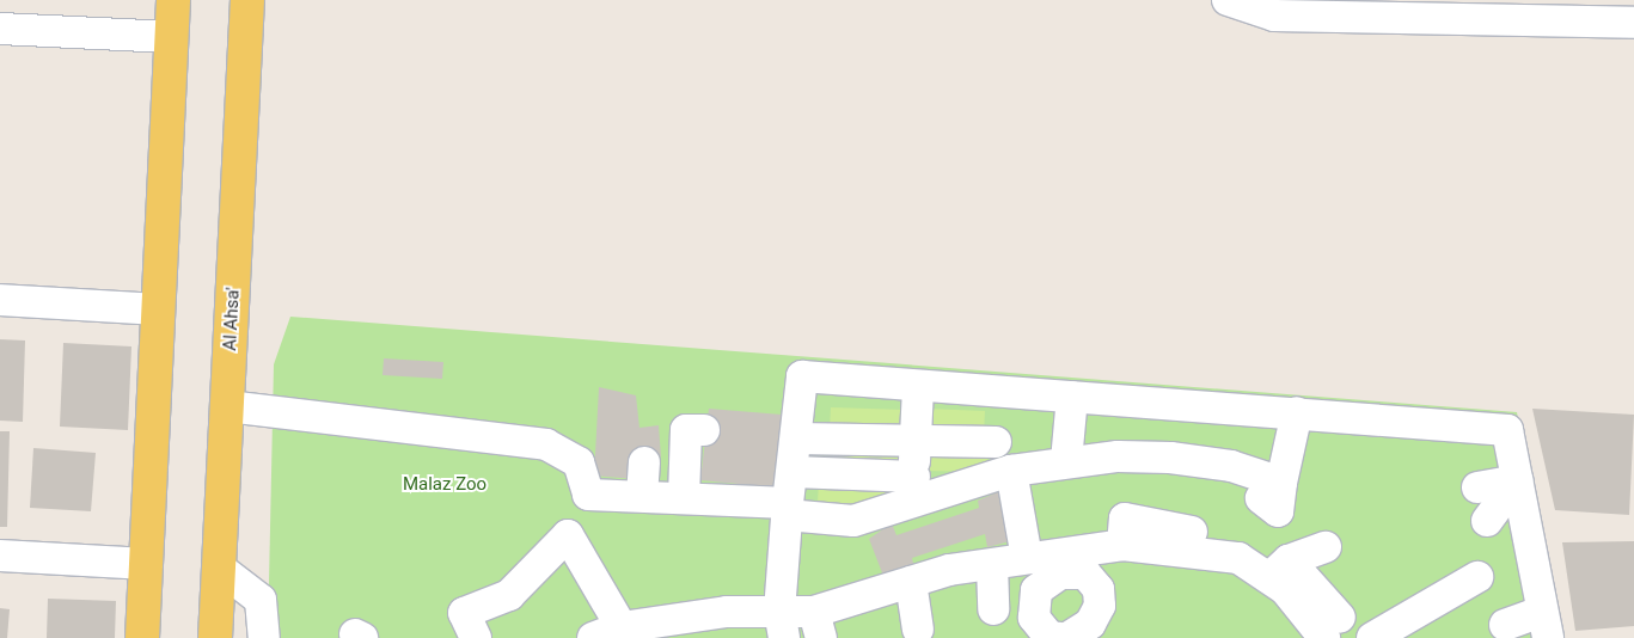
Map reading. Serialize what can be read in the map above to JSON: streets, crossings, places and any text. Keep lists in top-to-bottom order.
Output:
{
  "streets": {
    "main road": ["Al Ahsa'"]
  },
  "parks": ["Malaz Zoo"]
}
